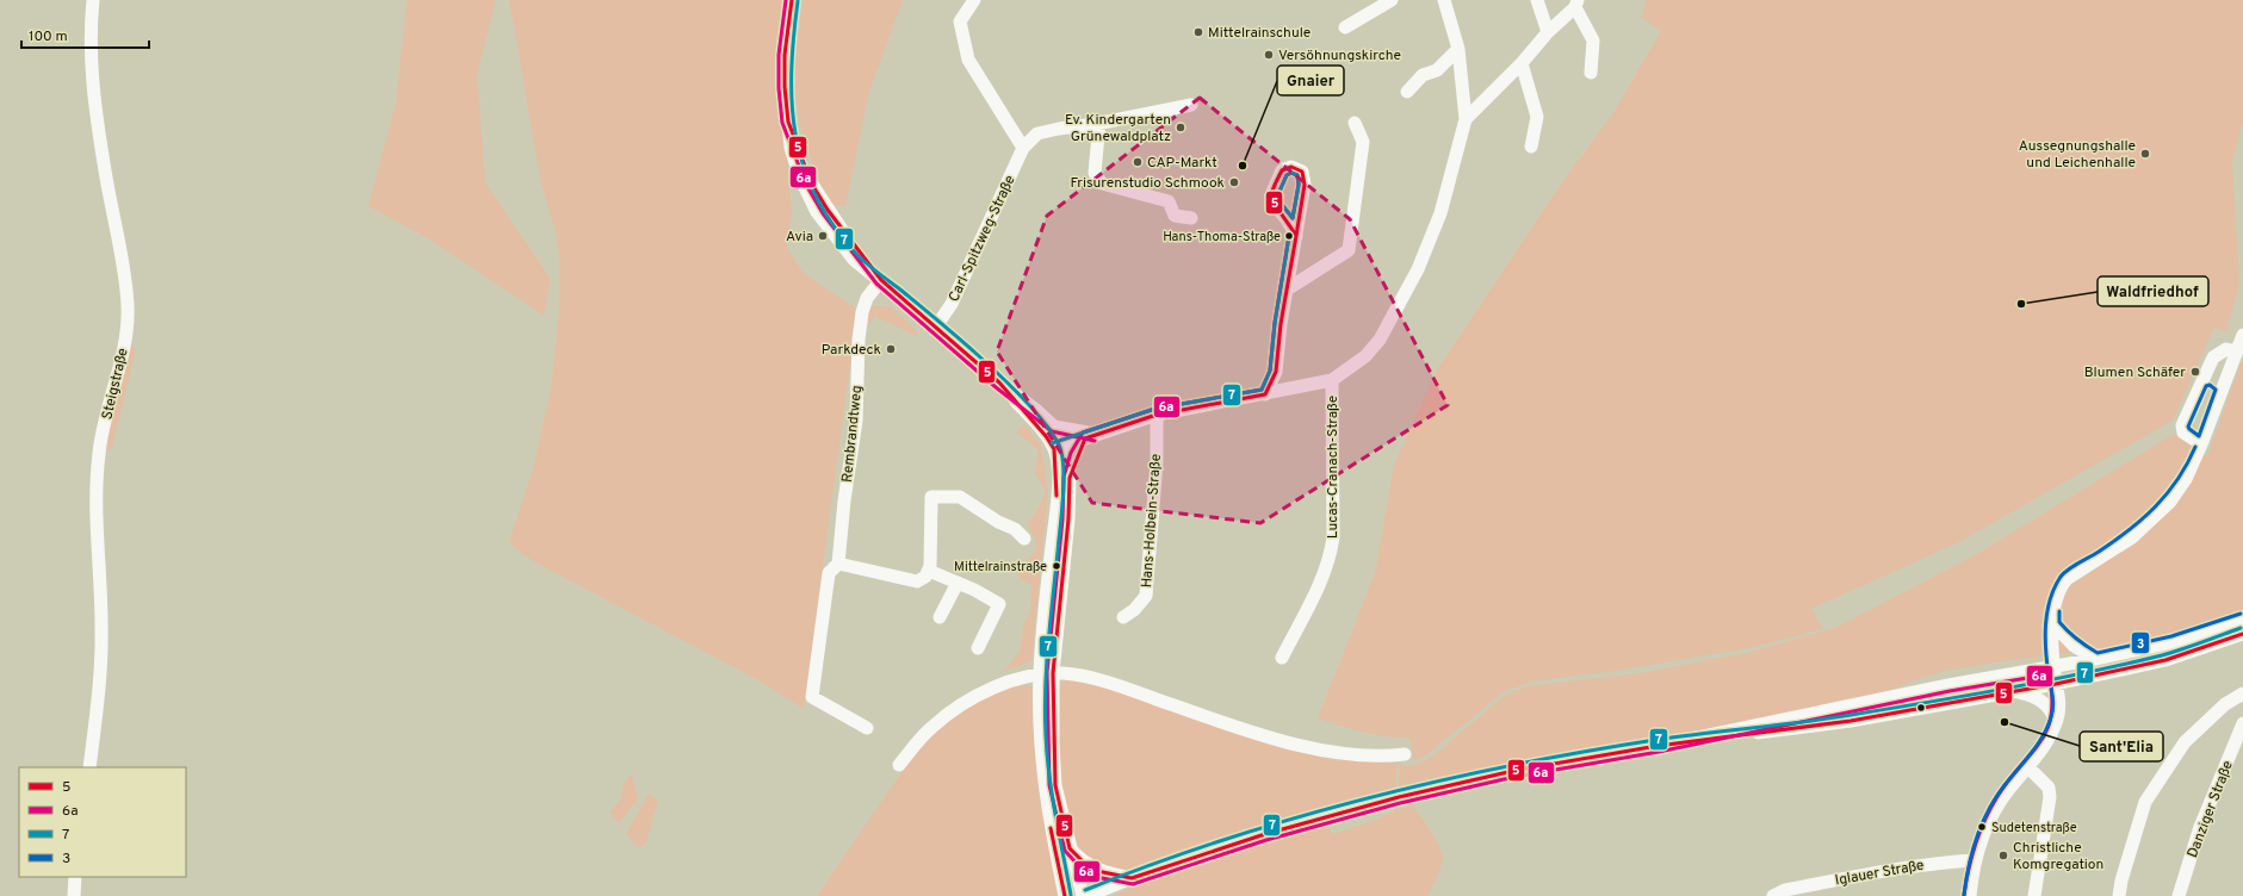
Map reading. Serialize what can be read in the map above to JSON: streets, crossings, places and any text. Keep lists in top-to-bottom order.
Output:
{
  "streets": {
    "street": [
      "Carl-Spitzweg-Straße",
      "Steigstraße",
      "Rembrandtweg",
      "Lucas-Cranach-Straße",
      "Hans-Holbein-Straße",
      "Danziger Straße",
      "Iglauer Straße"
    ]
  },
  "places": [
    "Mittelrainschule",
    "Versöhnungskirche",
    "Ev. Kindergarten Grünewaldplatz",
    "Aussegnungshalle und Leichenhalle",
    "CAP-Markt",
    "Gnaier",
    "Frisurenstudio Schmook",
    "Avia",
    "Hans-Thoma-Straße",
    "Waldfriedhof",
    "Parkdeck",
    "Blumen Schäfer",
    "Mittelrainstraße",
    "Sant'Elia",
    "Sudetenstraße",
    "Christliche Komgregation"
  ],
  "lines": [
    "transit line 5",
    "transit line 6a",
    "transit line 7",
    "transit line 3"
  ],
  "legend": [
    "5",
    "6a",
    "7",
    "3"
  ],
  "scale_bar": "100 m"
}
